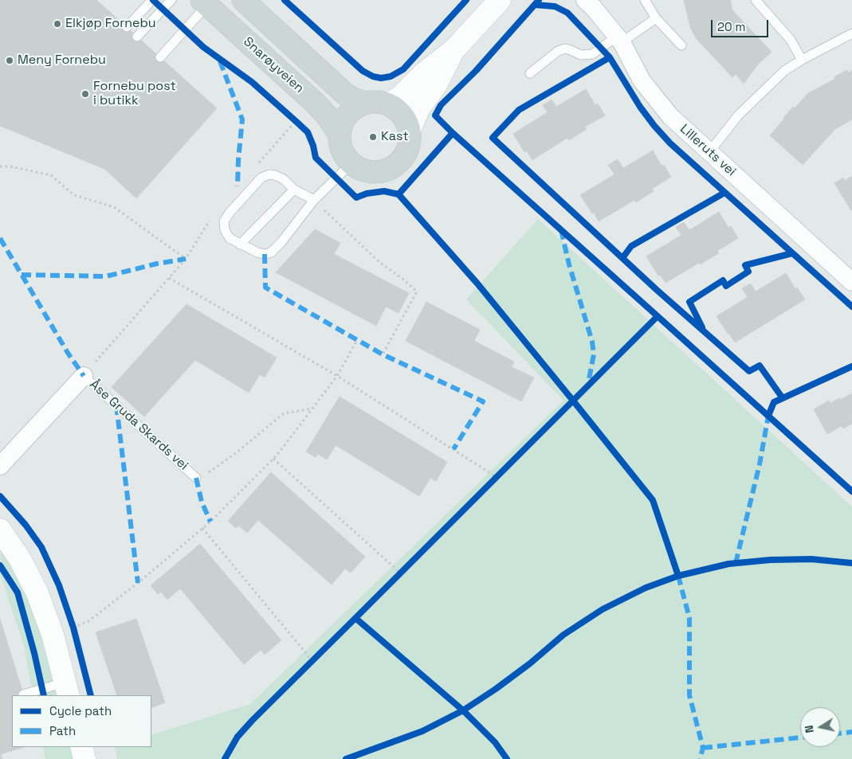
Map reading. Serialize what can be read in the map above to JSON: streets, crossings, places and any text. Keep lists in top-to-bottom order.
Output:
{
  "streets": {
    "main road": ["Snarøyveien"],
    "street": ["Lilleruts vei", "Åse Gruda Skards vei"]
  },
  "places": [
    "Elkjøp Fornebu",
    "Meny Fornebu",
    "Fornebu post i butikk",
    "Kast"
  ],
  "legend": ["Cycle path", "Path"],
  "scale_bar": "20 m",
  "north": "left"
}
